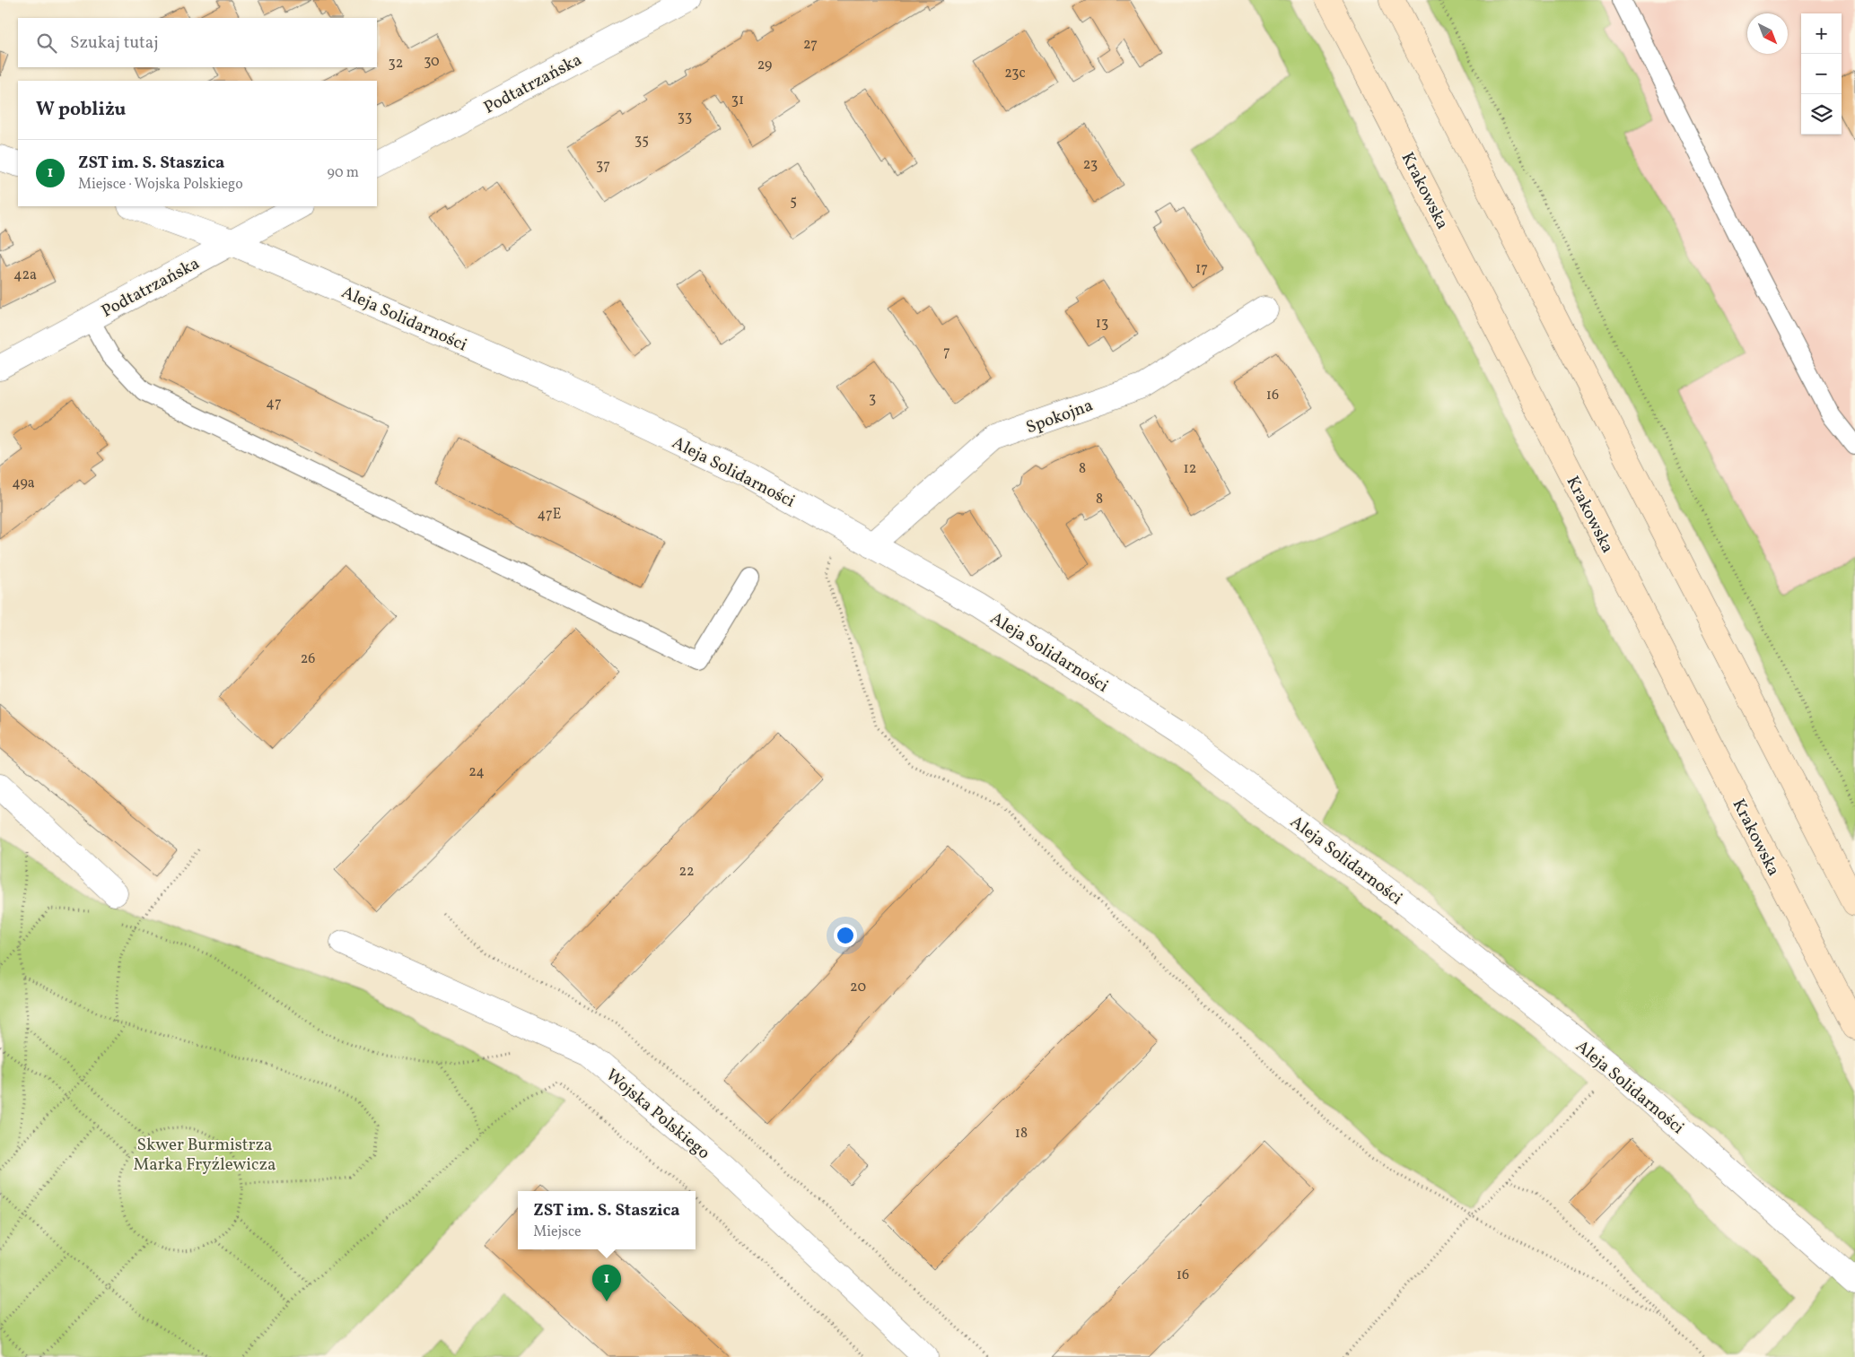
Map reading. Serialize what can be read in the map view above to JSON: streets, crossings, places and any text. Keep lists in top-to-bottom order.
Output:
{
  "streets": {
    "main road": ["Krakowska"],
    "street": [
      "Podtatrzańska",
      "Aleja Solidarności",
      "Spokojna",
      "Wojska Polskiego"
    ]
  },
  "crossings": [
    ["Podtatrzańska", "Aleja Solidarności"],
    ["Aleja Solidarności", "Spokojna"]
  ],
  "parks": ["Skwer Burmistrza Marka Fryźlewicza"],
  "house_numbers": [
    "27",
    "30",
    "32",
    "29",
    "23c",
    "31",
    "33",
    "35",
    "23",
    "37",
    "5",
    "17",
    "42a",
    "13",
    "7",
    "16",
    "3",
    "47",
    "8",
    "12",
    "49a",
    "8",
    "47E",
    "26",
    "24",
    "22",
    "20",
    "18",
    "16"
  ],
  "north": "bottom right",
  "page": {
    "map_buttons": ["+", "−"],
    "search": "Szukaj tutaj",
    "heading": "W pobliżu",
    "list": [
      {
        "mark": "1",
        "name": "ZST im. S. Staszica",
        "note": "Miejsce · Wojska Polskiego",
        "value": "90 m"
      }
    ],
    "popup": ["ZST im. S. Staszica", "Miejsce"],
    "pins": "1"
  }
}
